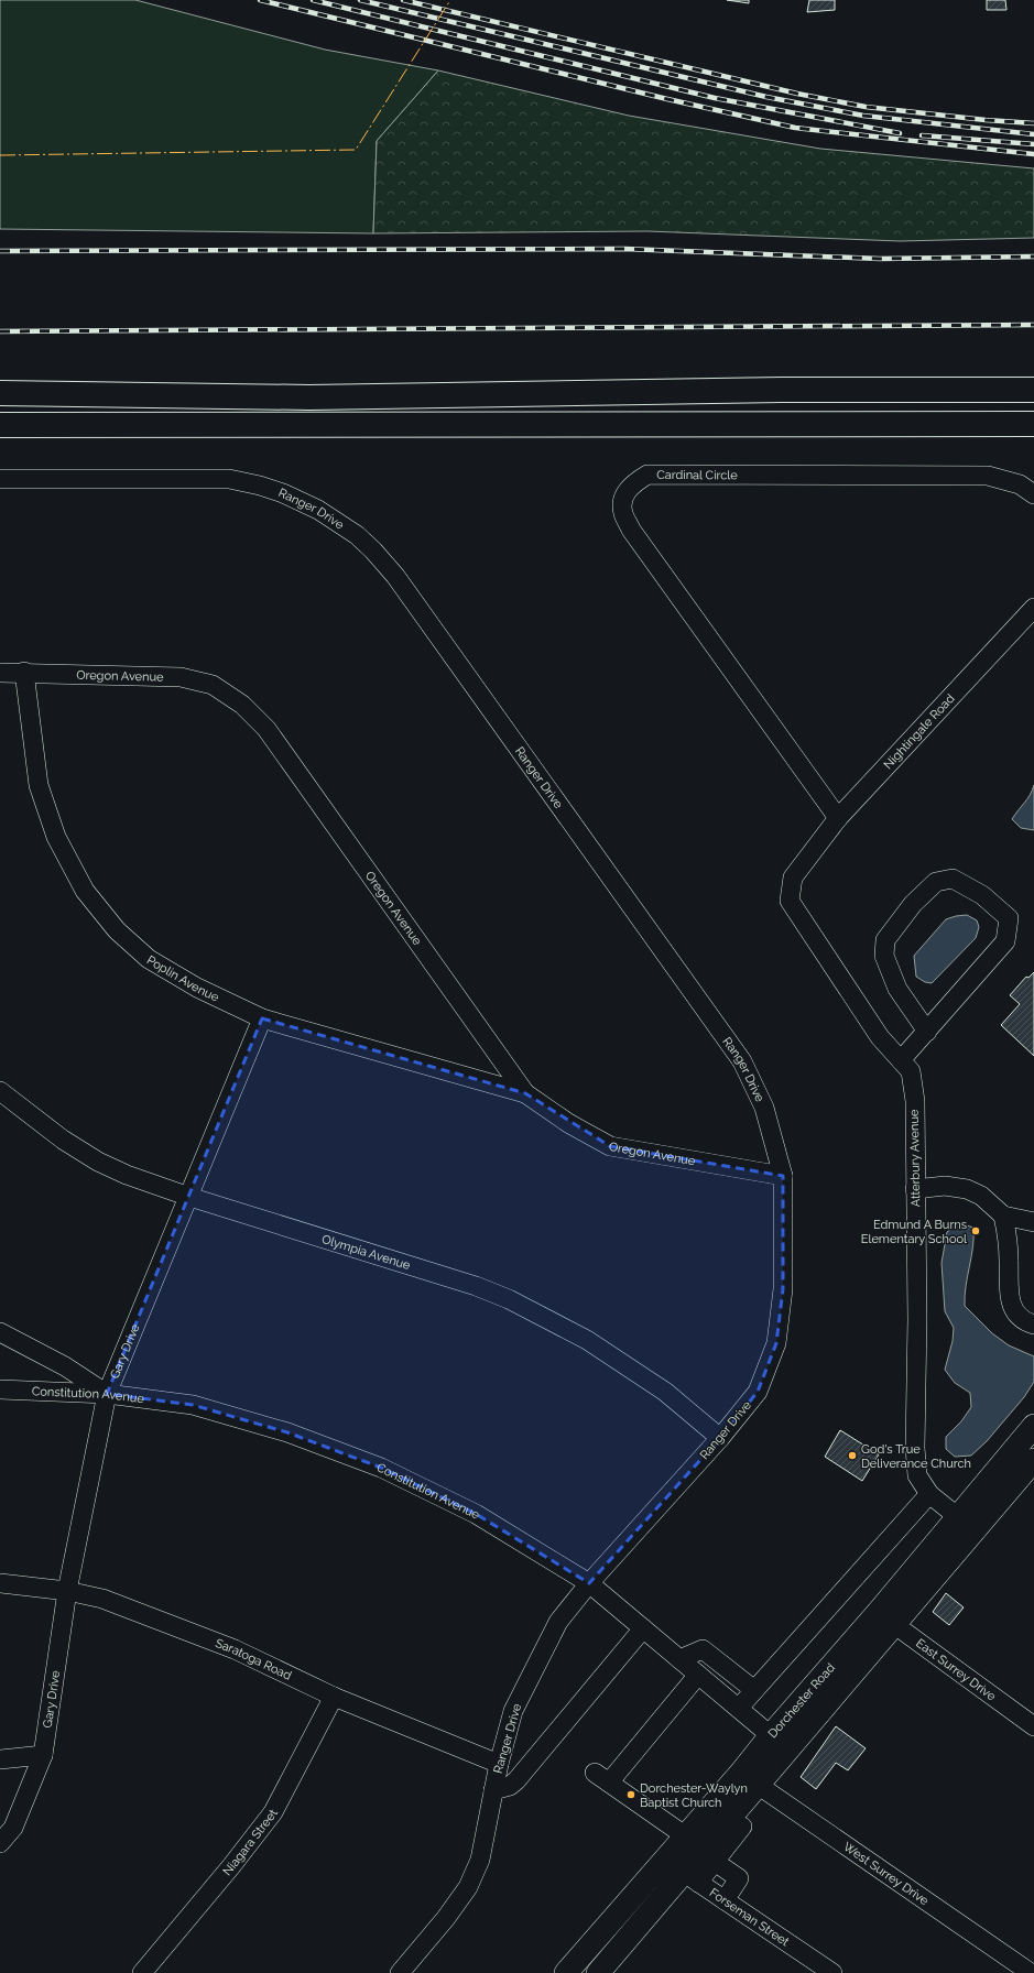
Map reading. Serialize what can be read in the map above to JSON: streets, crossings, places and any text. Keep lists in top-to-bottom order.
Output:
{
  "streets": {
    "main road": ["Dorchester Road"],
    "street": [
      "Cardinal Circle",
      "Ranger Drive",
      "Oregon Avenue",
      "Nightingale Road",
      "Poplin Avenue",
      "Atterbury Avenue",
      "Olympia Avenue",
      "Gary Drive",
      "Constitution Avenue",
      "Saratoga Road",
      "East Surrey Drive",
      "Niagara Street",
      "West Surrey Drive",
      "Forseman Street"
    ]
  },
  "crossings": [
    ["Cardinal Circle", "Nightingale Road"],
    ["Ranger Drive", "Oregon Avenue"],
    ["Ranger Drive", "Olympia Avenue"],
    ["Ranger Drive", "Constitution Avenue"],
    ["Ranger Drive", "Saratoga Road"],
    ["Oregon Avenue", "Poplin Avenue"],
    ["Nightingale Road", "Atterbury Avenue"],
    ["Poplin Avenue", "Gary Drive"],
    ["Atterbury Avenue", "Dorchester Road"],
    ["Olympia Avenue", "Gary Drive"],
    ["Gary Drive", "Constitution Avenue"],
    ["Gary Drive", "Saratoga Road"],
    ["Constitution Avenue", "Dorchester Road"],
    ["Saratoga Road", "Niagara Street"],
    ["East Surrey Drive", "Dorchester Road"],
    ["Dorchester Road", "West Surrey Drive"],
    ["Dorchester Road", "Forseman Street"]
  ],
  "places": ["Edmund A Burns Elementary School", "God's True Deliverance Church", "Dorchester-Waylyn Baptist Church"]
}
